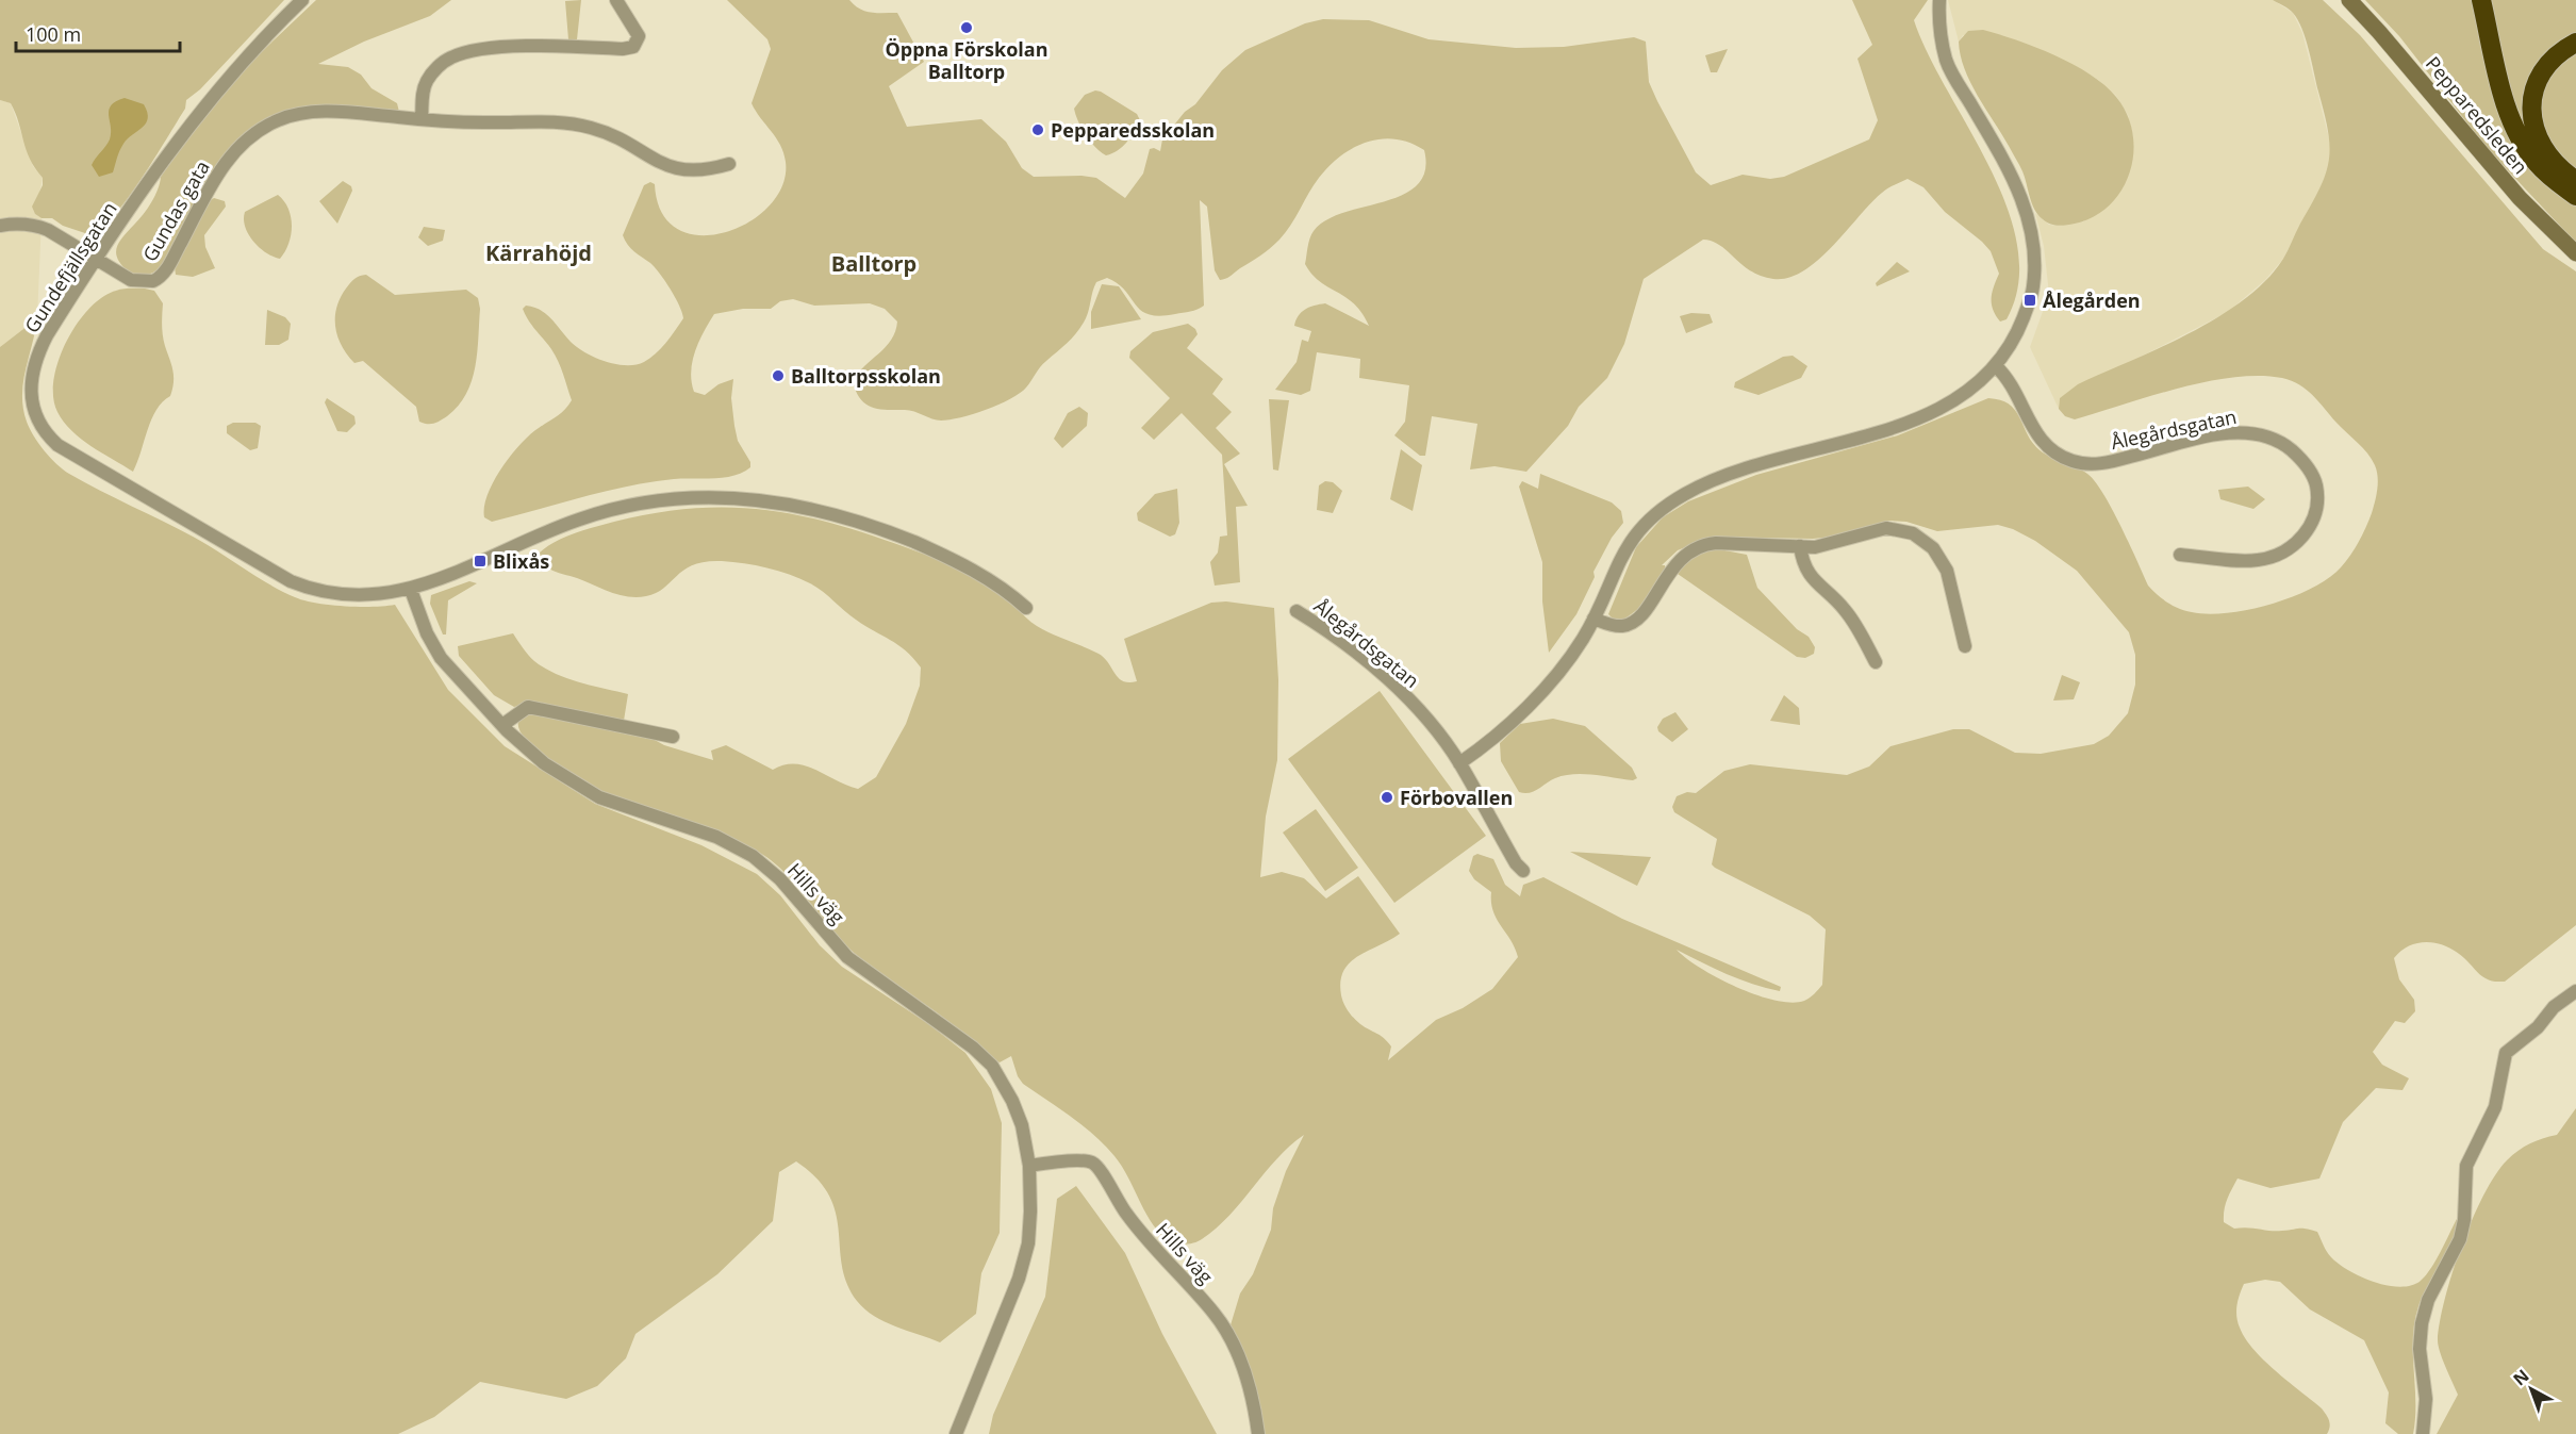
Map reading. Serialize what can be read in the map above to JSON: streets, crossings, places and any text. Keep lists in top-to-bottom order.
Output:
{
  "streets": {
    "street": [
      "Pepparedsleden",
      "Gundas gata",
      "Gundefjällsgatan",
      "Ålegårdsgatan",
      "Hills väg"
    ]
  },
  "crossings": [
    ["Gundas gata", "Gundefjällsgatan"]
  ],
  "districts": ["Kärrahöjd", "Balltorp"],
  "places": {
    "other": [
      "Öppna Förskolan Balltorp",
      "Pepparedsskolan",
      "Balltorpsskolan",
      "Förbovallen"
    ],
    "transit": ["Ålegården", "Blixås"]
  },
  "scale_bar": "100 m",
  "north": "top left"
}
